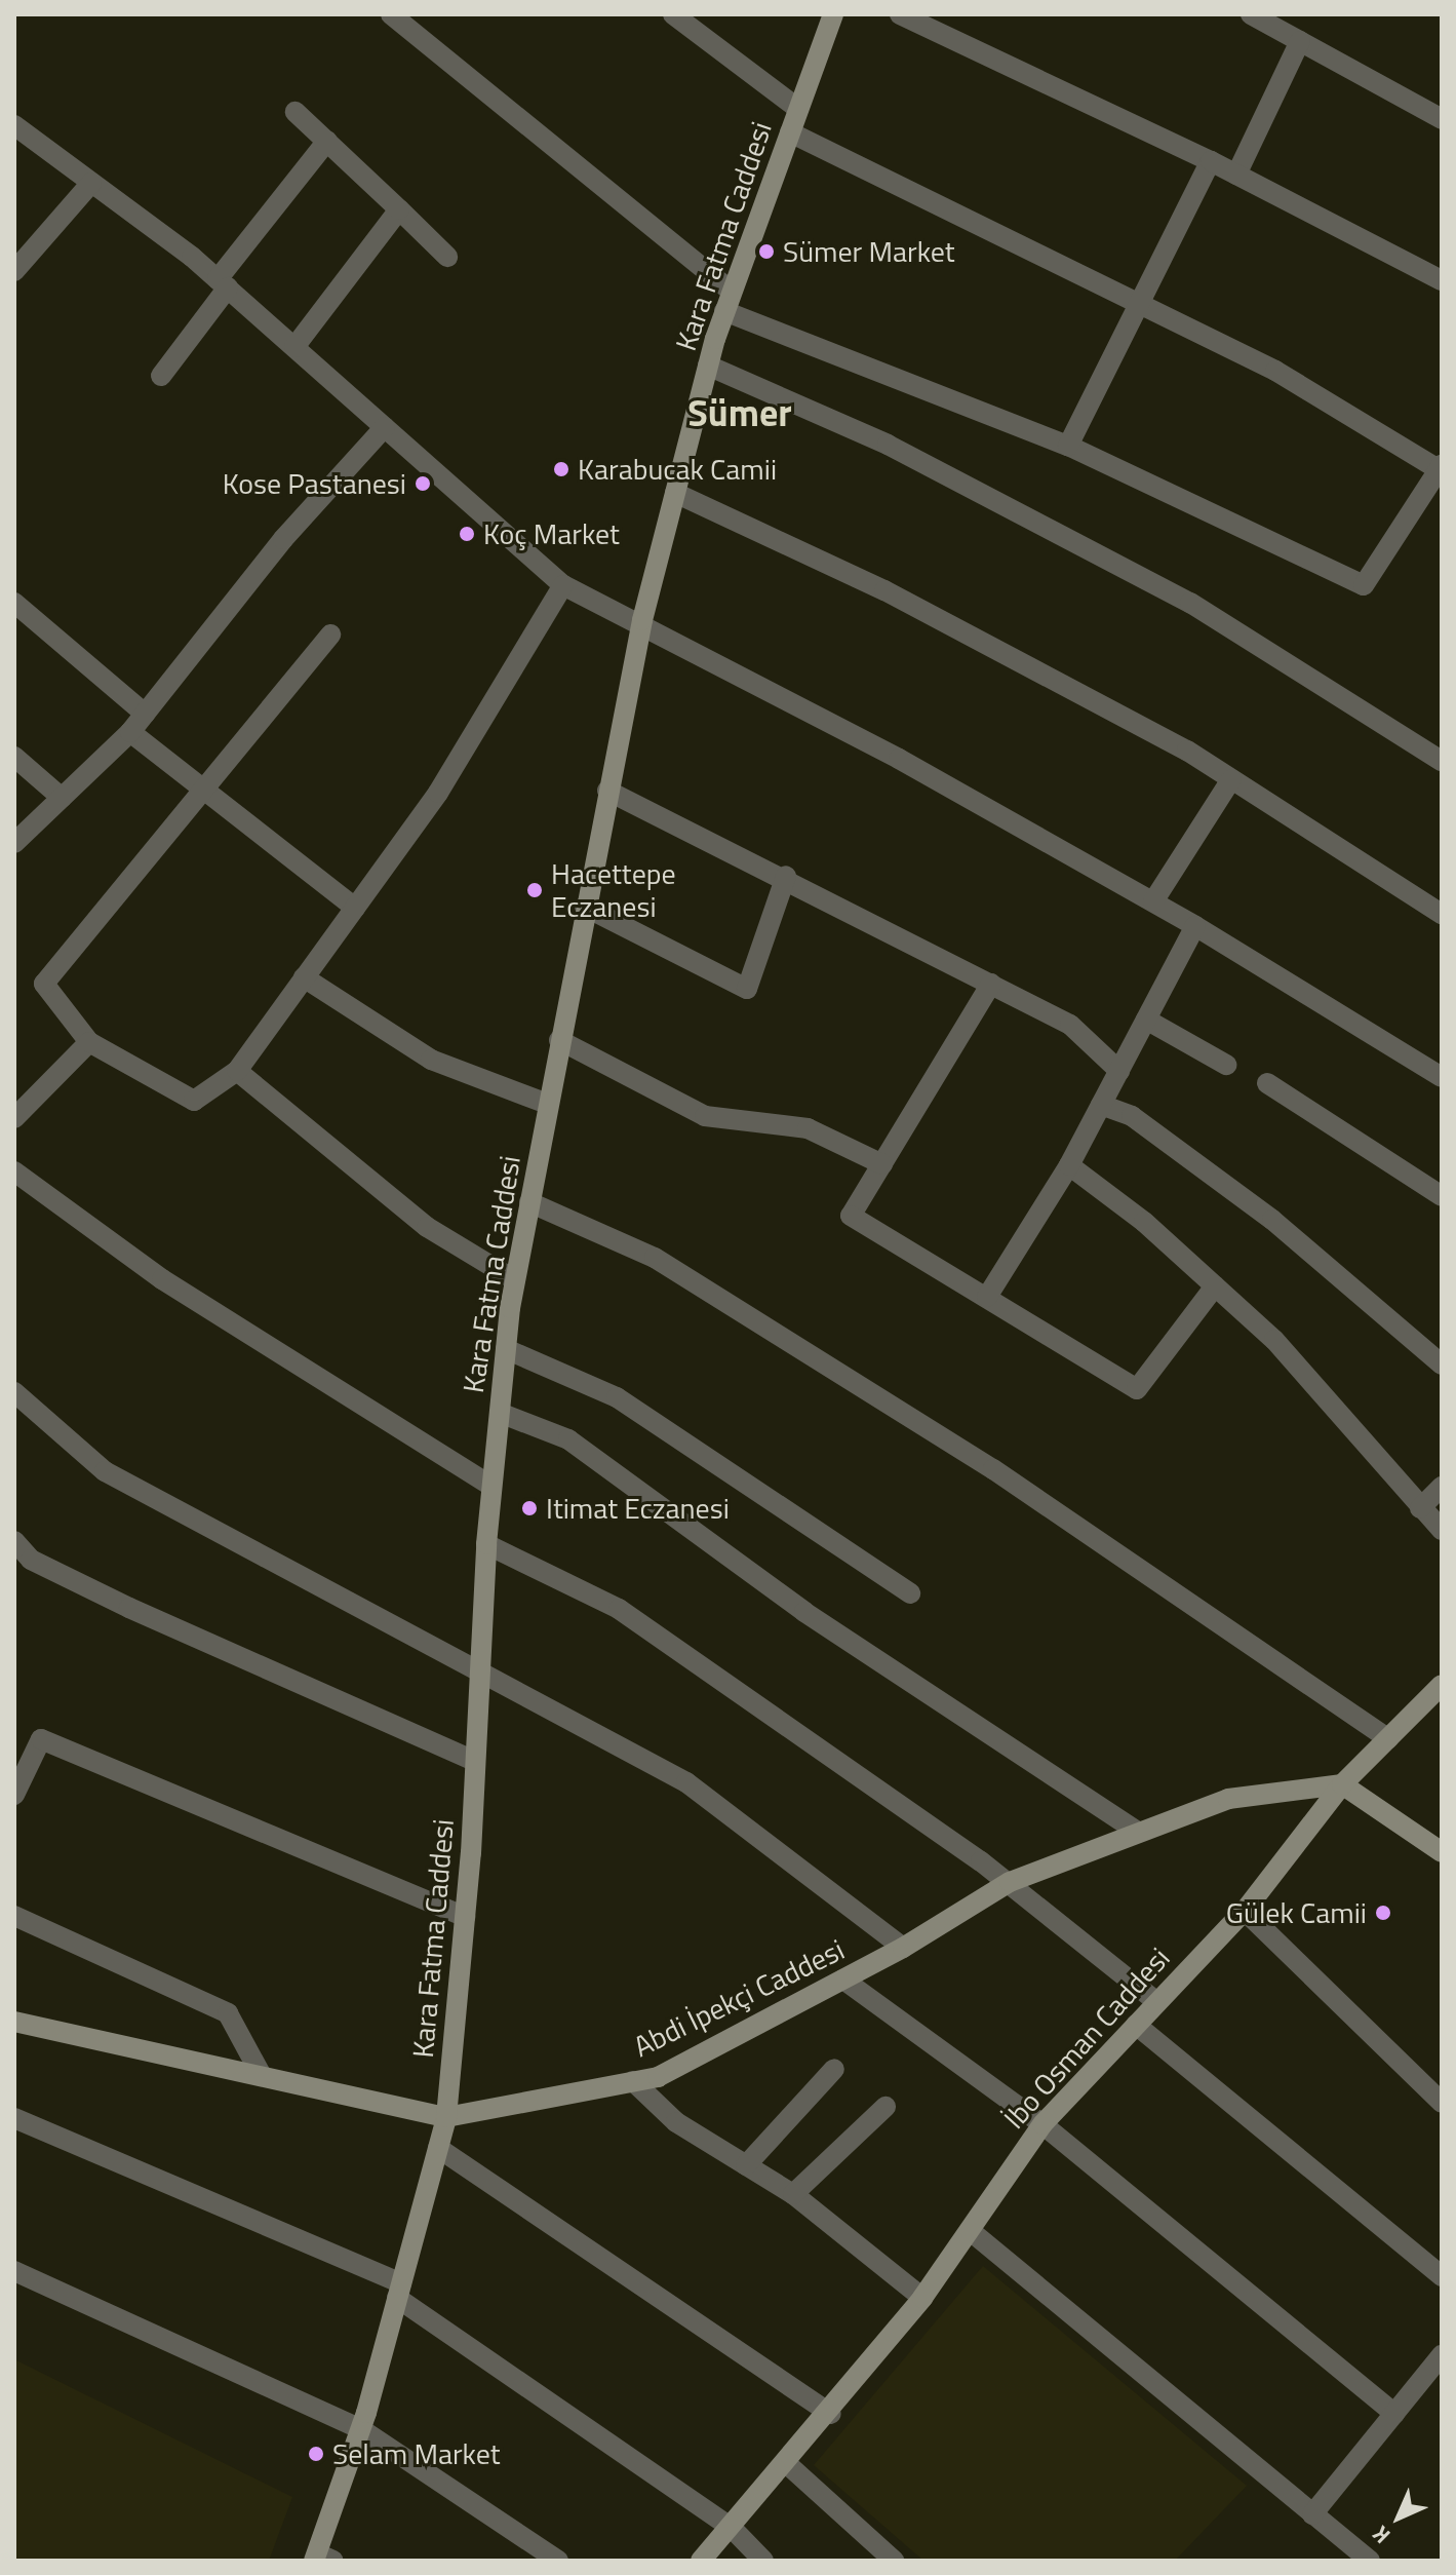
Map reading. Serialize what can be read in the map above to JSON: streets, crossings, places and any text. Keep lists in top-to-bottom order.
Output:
{
  "streets": {
    "main road": ["Kara Fatma Caddesi", "Abdi İpekçi Caddesi", "İbo Osman Caddesi"]
  },
  "crossings": [
    ["Kara Fatma Caddesi", "Abdi İpekçi Caddesi"],
    ["Abdi İpekçi Caddesi", "İbo Osman Caddesi"]
  ],
  "districts": ["Sümer"],
  "places": [
    "Sümer Market",
    "Karabucak Camii",
    "Kose Pastanesi",
    "Koç Market",
    "Hacettepe Eczanesi",
    "Itimat Eczanesi",
    "Gülek Camii",
    "Selam Market"
  ],
  "north": "bottom left"
}
